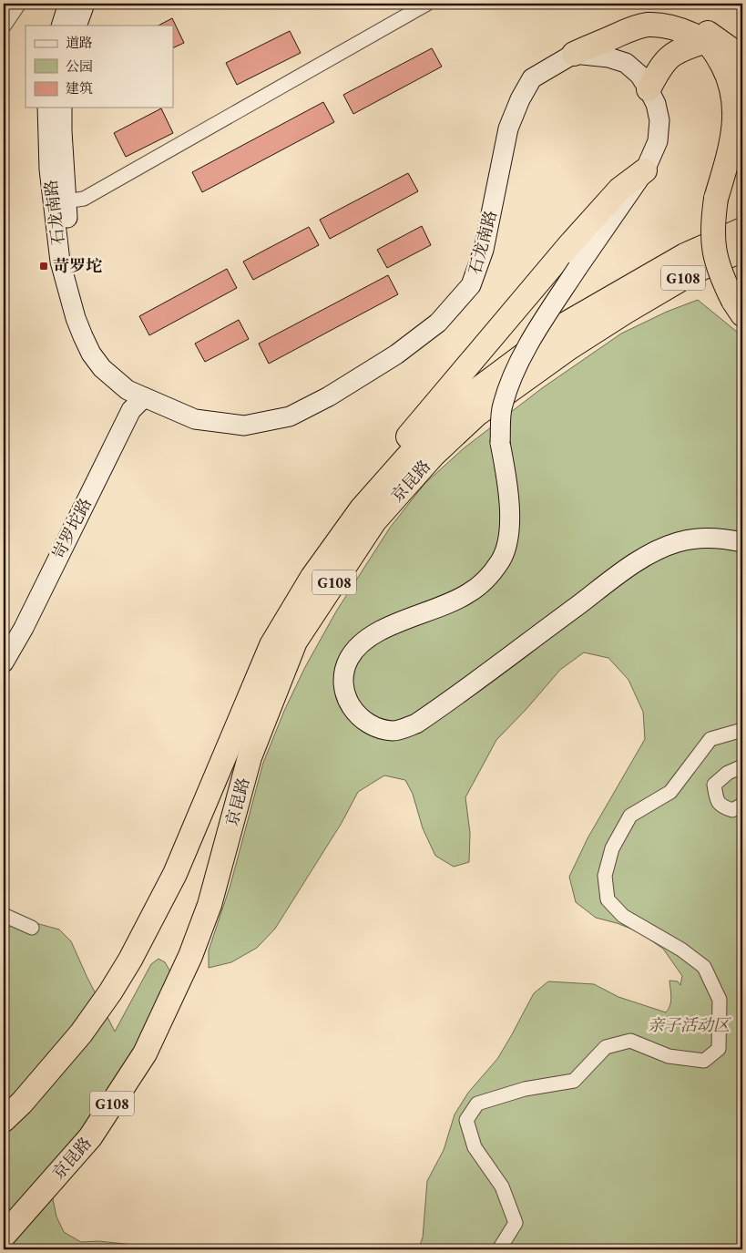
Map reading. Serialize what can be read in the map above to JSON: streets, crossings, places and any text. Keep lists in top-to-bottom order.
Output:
{
  "streets": {
    "highway": ["G108", "京昆路"],
    "main road": ["石龙南路", "岢罗坨路"]
  },
  "crossings": [
    ["石龙南路", "岢罗坨路"]
  ],
  "parks": ["亲子活动区"],
  "places": {
    "transit": ["苛罗坨"]
  },
  "legend": ["道路", "公园", "建筑"]
}
